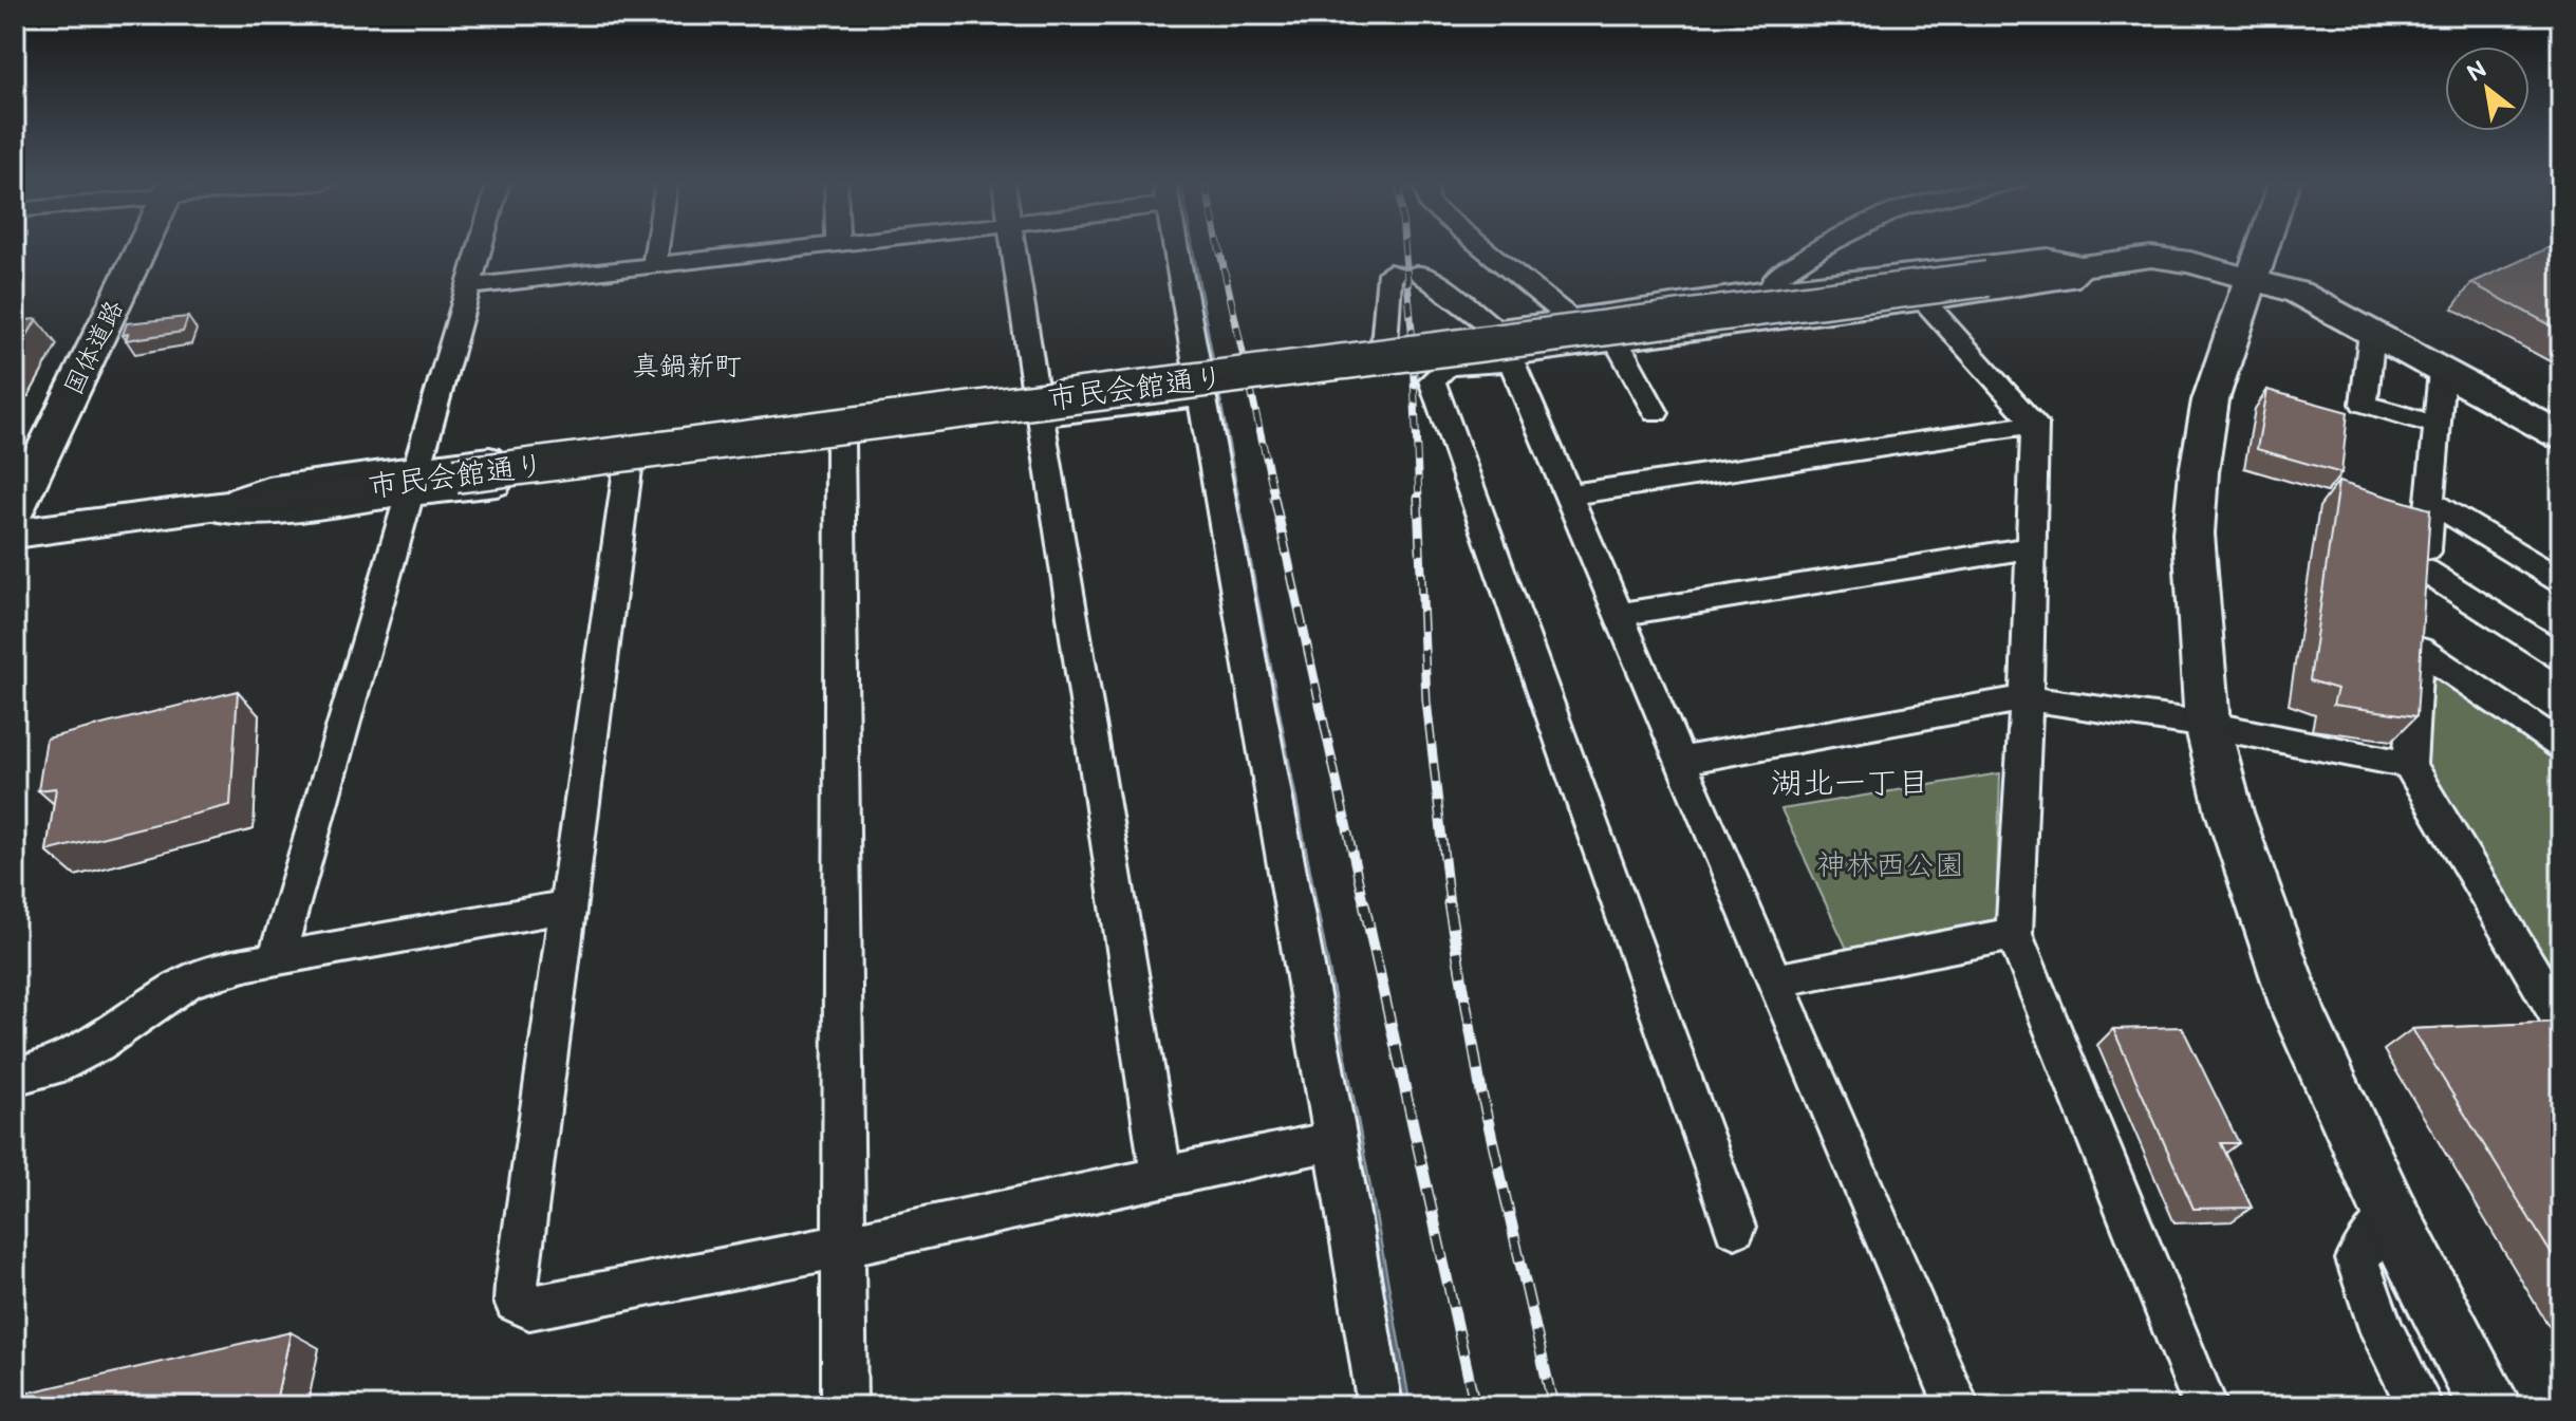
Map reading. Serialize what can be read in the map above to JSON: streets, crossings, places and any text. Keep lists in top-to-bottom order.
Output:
{
  "streets": {
    "street": ["国体道路", "市民会館通り"]
  },
  "districts": ["真鍋新町", "湖北一丁目"],
  "parks": ["神林西公園"],
  "north": "top left"
}
